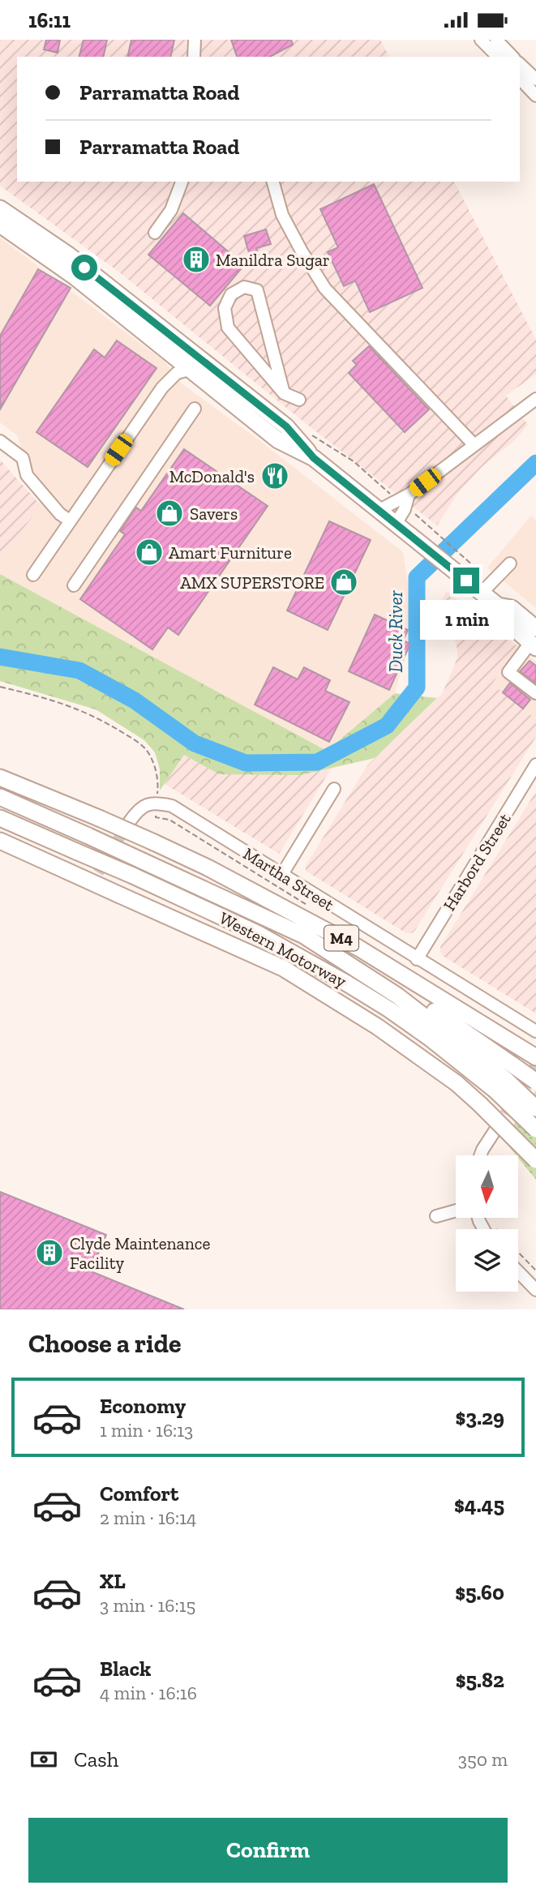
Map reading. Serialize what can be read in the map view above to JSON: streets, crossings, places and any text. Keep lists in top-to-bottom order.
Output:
{
  "streets": {
    "highway": ["M4", "Western Motorway"],
    "street": ["Harbord Street", "Martha Street"]
  },
  "crossings": [
    ["Harbord Street", "Martha Street"]
  ],
  "water": ["Duck River"],
  "places": {
    "building": ["Manildra Sugar", "Clyde Maintenance Facility"],
    "restaurant": ["McDonald's"],
    "shop": ["Savers", "Amart Furniture", "AMX SUPERSTORE"]
  },
  "north": "bottom",
  "page": {
    "status": "16:11",
    "banner": ["Parramatta Road", "Parramatta Road"],
    "bubble": "1 min",
    "heading": "Choose a ride",
    "list": [
      {
        "name": "Economy",
        "note": "1 min · 16:13",
        "value": "$3.29"
      },
      {
        "name": "Comfort",
        "note": "2 min · 16:14",
        "value": "$4.45"
      },
      {
        "name": "XL",
        "note": "3 min · 16:15",
        "value": "$5.60"
      },
      {
        "name": "Black",
        "note": "4 min · 16:16",
        "value": "$5.82"
      }
    ],
    "pay": ["Cash", "350 m"],
    "buttons": "Confirm"
  }
}
